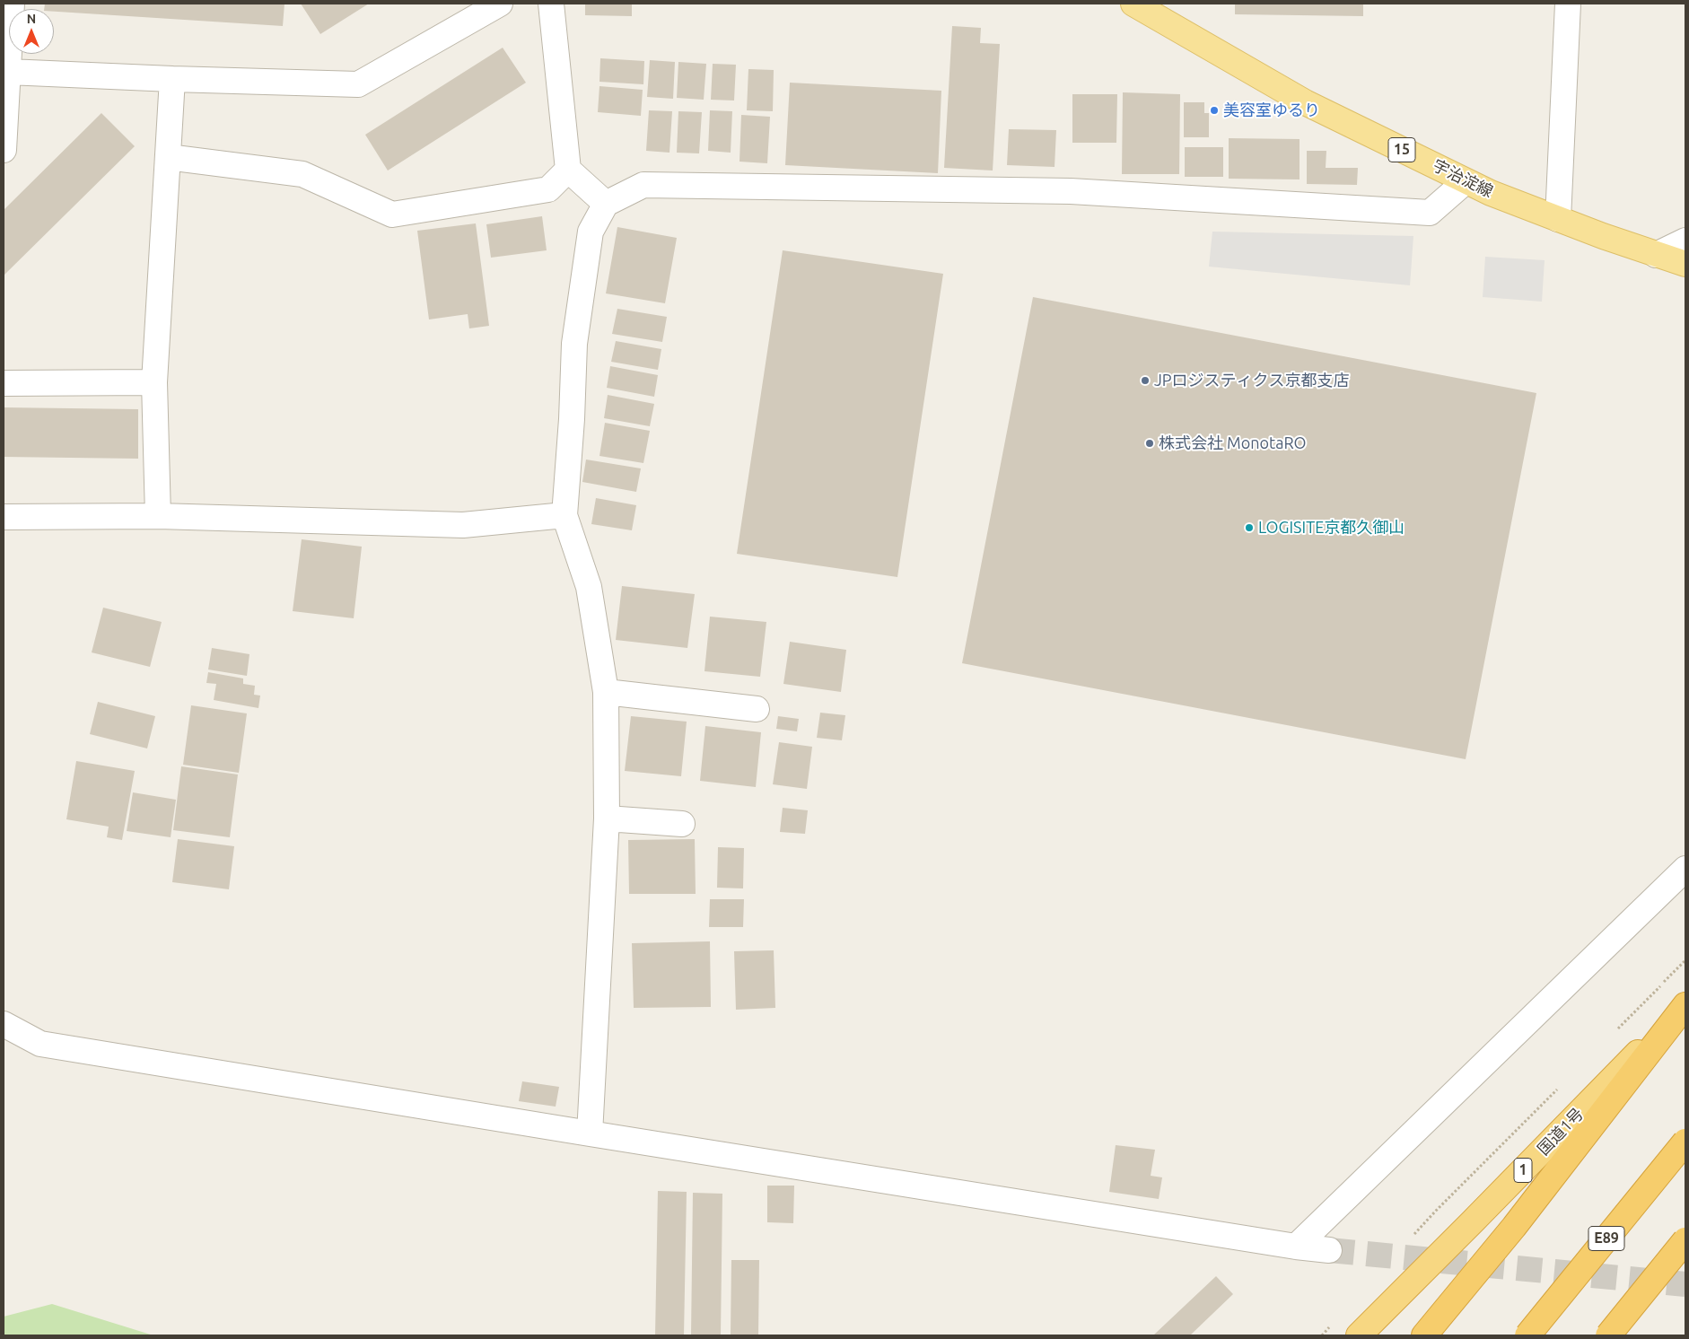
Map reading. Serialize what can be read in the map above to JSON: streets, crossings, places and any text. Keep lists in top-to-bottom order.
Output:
{
  "streets": {
    "highway": ["国道1号", "1", "E89"],
    "main road": ["15", "宇治淀線"]
  },
  "places": [
    "美容室ゆるり",
    "JPロジスティクス京都支店",
    "株式会社 MonotaRO",
    "LOGISITE京都久御山"
  ],
  "north": "top"
}
